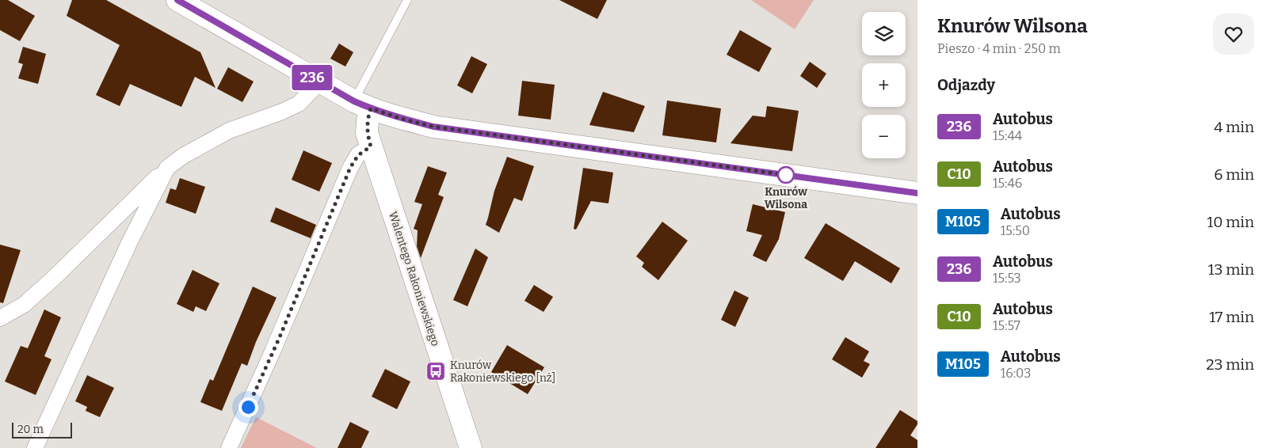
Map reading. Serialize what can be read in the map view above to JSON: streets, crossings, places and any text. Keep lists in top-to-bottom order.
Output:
{
  "streets": {
    "street": ["Walentego Rakoniewskiego"]
  },
  "places": {
    "other": ["Knurów Wilsona"],
    "bus stop": ["Knurów Rakoniewskiego [nż]"]
  },
  "lines": ["bus line 236"],
  "scale_bar": "20 m",
  "page": {
    "on_map": "236",
    "heading": [
      ["Knurów Wilsona", "Pieszo · 4 min · 250 m"],
      "Odjazdy"
    ],
    "map_buttons": ["+", "−"],
    "list": [
      {
        "mark": "236",
        "name": "Autobus",
        "note": "15:44",
        "value": "4 min"
      },
      {
        "mark": "C10",
        "name": "Autobus",
        "note": "15:46",
        "value": "6 min"
      },
      {
        "mark": "M105",
        "name": "Autobus",
        "note": "15:50",
        "value": "10 min"
      },
      {
        "mark": "236",
        "name": "Autobus",
        "note": "15:53",
        "value": "13 min"
      },
      {
        "mark": "C10",
        "name": "Autobus",
        "note": "15:57",
        "value": "17 min"
      },
      {
        "mark": "M105",
        "name": "Autobus",
        "note": "16:03",
        "value": "23 min"
      }
    ],
    "scale": "20 m"
  }
}
